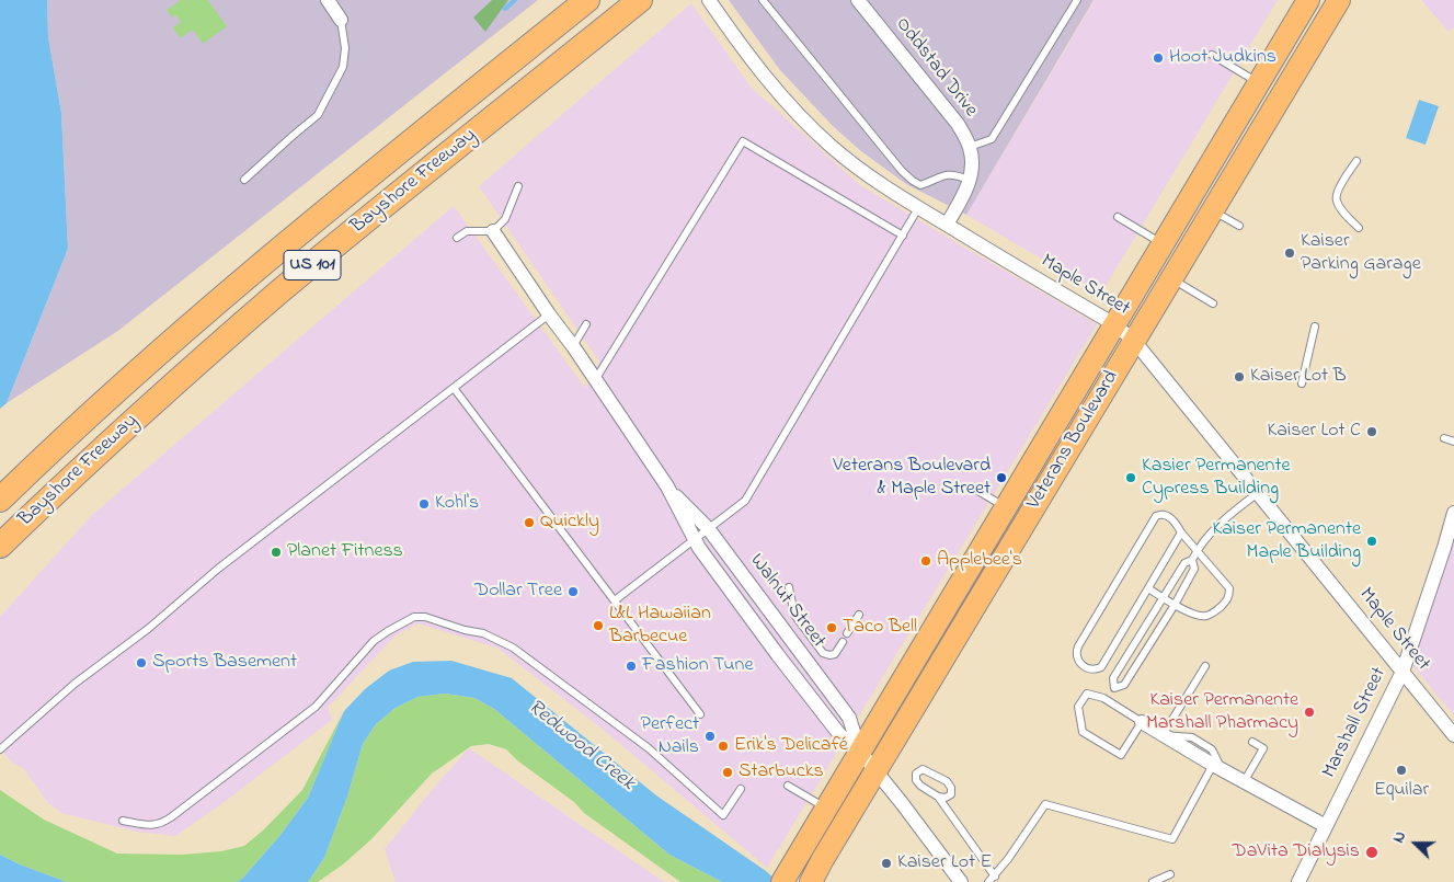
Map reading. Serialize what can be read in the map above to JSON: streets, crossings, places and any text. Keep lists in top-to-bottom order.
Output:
{
  "streets": {
    "highway": ["Bayshore Freeway", "US 101"],
    "main road": ["Veterans Boulevard"],
    "street": [
      "Oddstad Drive",
      "Maple Street",
      "Walnut Street",
      "Marshall Street"
    ]
  },
  "crossings": [
    ["Oddstad Drive", "Maple Street"],
    ["Maple Street", "Veterans Boulevard"],
    ["Maple Street", "Marshall Street"],
    ["Veterans Boulevard", "Walnut Street"]
  ],
  "water": ["Redwood Creek"],
  "places": [
    "Hoot Judkins",
    "Kaiser Parking Garage",
    "Kaiser Lot B",
    "Kaiser Lot C",
    "Veterans Boulevard & Maple Street",
    "Kasier Permanente Cypress Building",
    "Kohl's",
    "Quickly",
    "Kaiser Permanente Maple Building",
    "Planet Fitness",
    "Applebee's",
    "Dollar Tree",
    "L&L Hawaiian Barbecue",
    "Taco Bell",
    "Sports Basement",
    "Fashion Tune",
    "Kaiser Permanente Marshall Pharmacy",
    "Perfect Nails",
    "Erik's Delicafé",
    "Equilar",
    "Starbucks",
    "DaVita Dialysis",
    "Kaiser Lot E"
  ],
  "north": "left"
}
